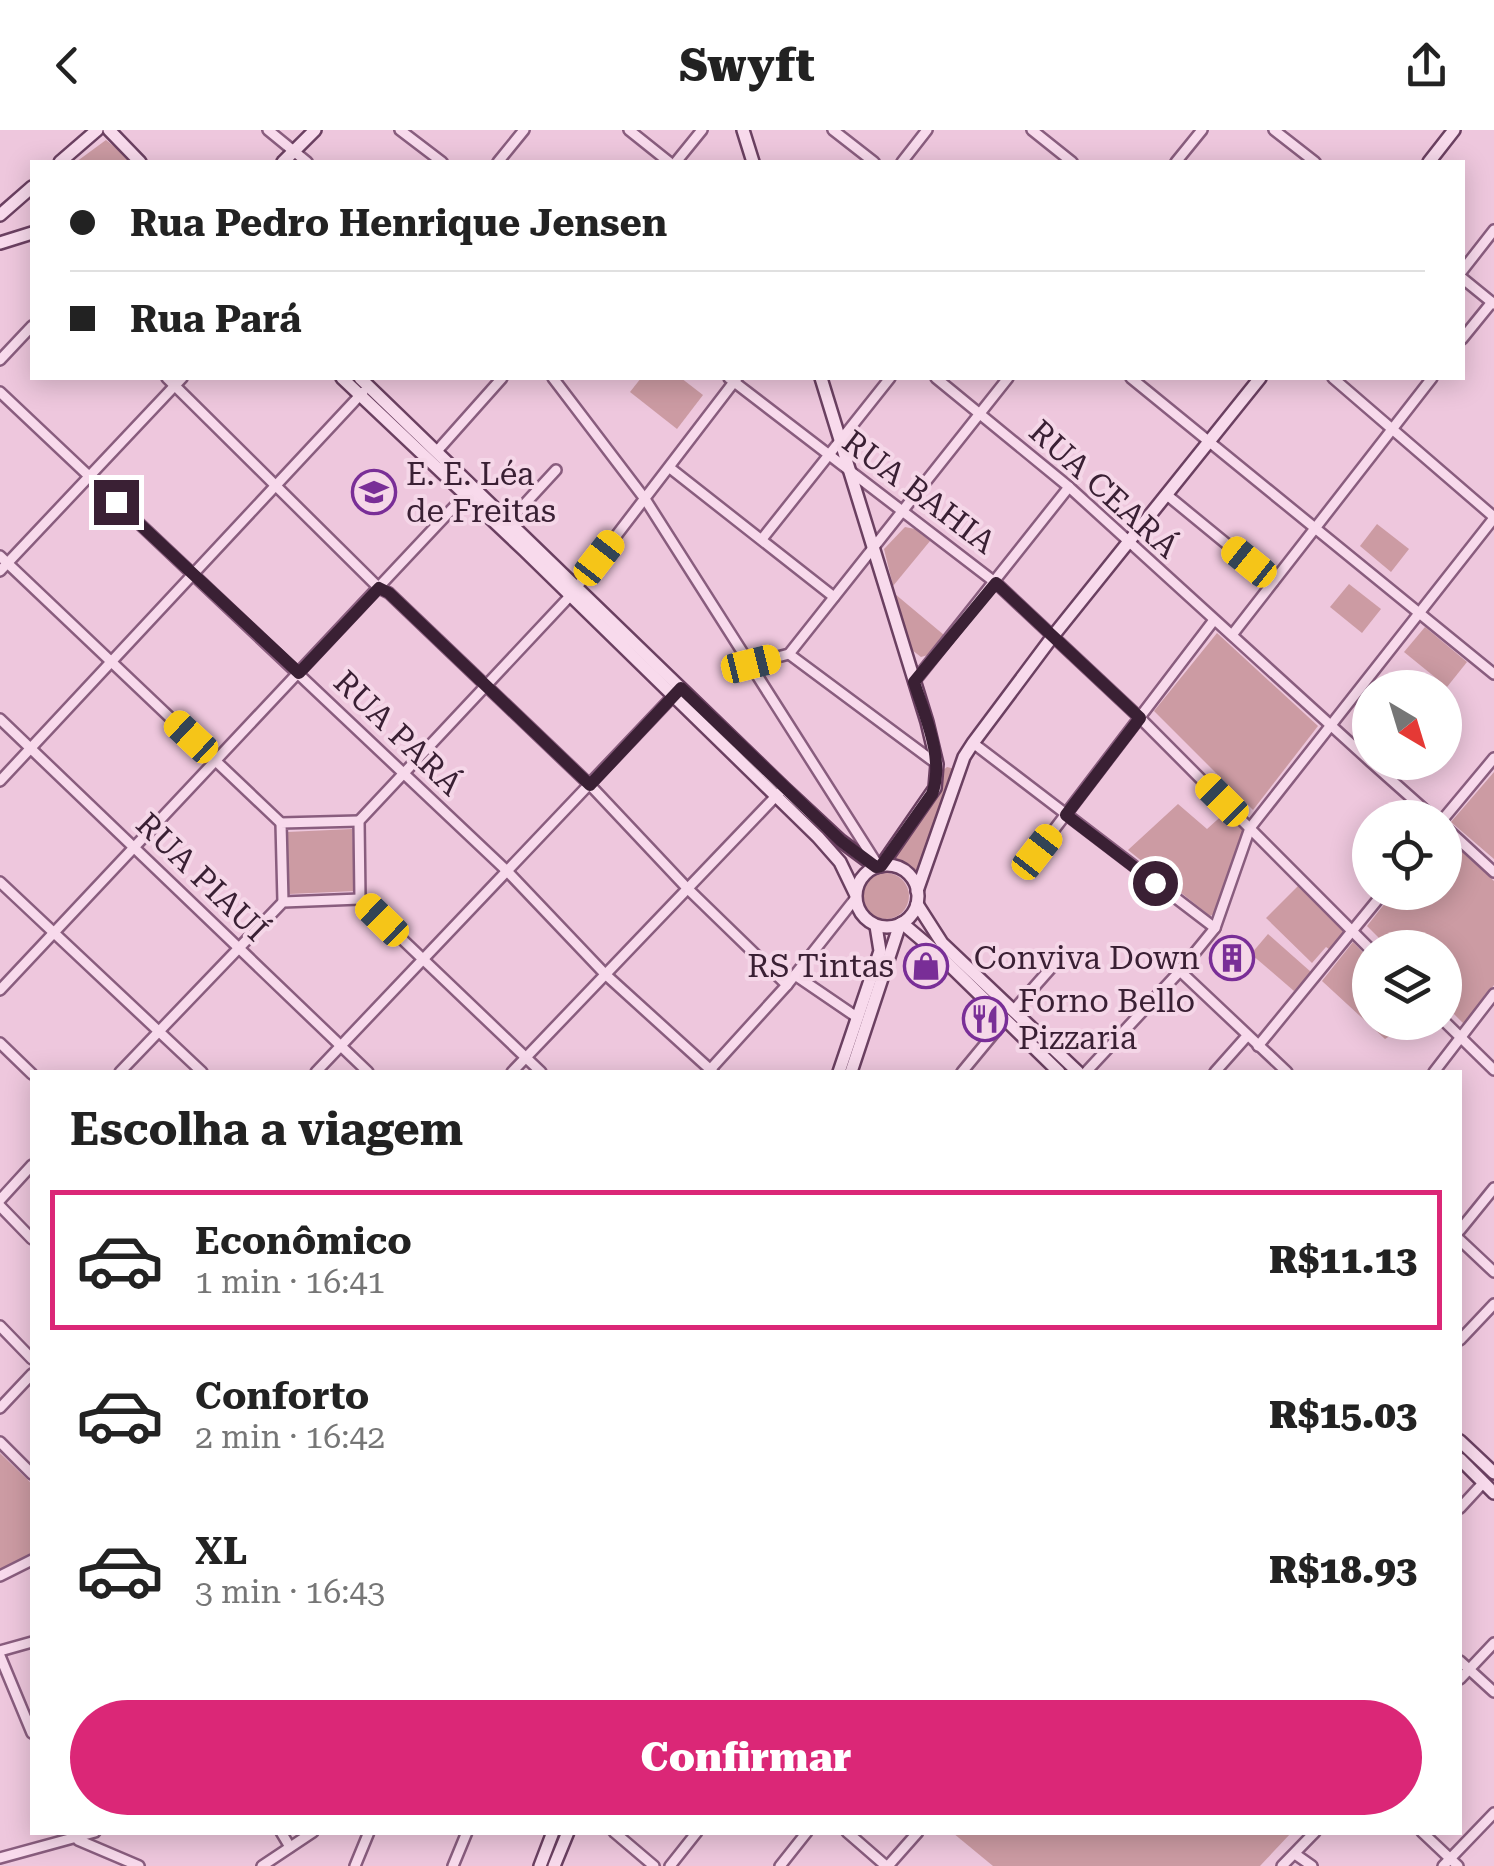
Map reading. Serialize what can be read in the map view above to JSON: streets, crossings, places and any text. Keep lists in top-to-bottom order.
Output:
{
  "streets": {
    "street": [
      "RUA CEARÁ",
      "RUA BAHIA",
      "RUA PARÁ",
      "RUA PIAUÍ"
    ]
  },
  "places": {
    "school or university": ["E. E. Léa de Freitas"],
    "building": ["Conviva Down"],
    "shop": ["RS Tintas"],
    "restaurant": ["Forno Bello Pizzaria"]
  },
  "north": "bottom right",
  "page": {
    "header": "Swyft",
    "banner": ["Rua Pedro Henrique Jensen", "Rua Pará"],
    "heading": "Escolha a viagem",
    "list": [
      {
        "name": "Econômico",
        "note": "1 min · 16:41",
        "value": "R$11.13"
      },
      {
        "name": "Conforto",
        "note": "2 min · 16:42",
        "value": "R$15.03"
      },
      {
        "name": "XL",
        "note": "3 min · 16:43",
        "value": "R$18.93"
      }
    ],
    "buttons": "Confirmar"
  }
}
